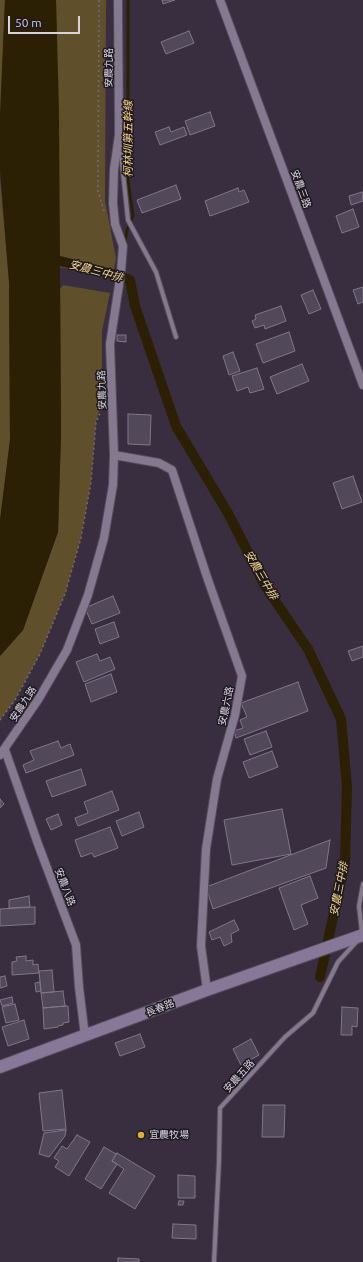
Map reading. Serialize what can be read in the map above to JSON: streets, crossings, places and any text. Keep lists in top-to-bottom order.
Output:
{
  "streets": {
    "street": [
      "安農九路",
      "安農三路",
      "安農六路",
      "安農八路",
      "長春路"
    ],
    "lane": ["安農五路"]
  },
  "crossings": [
    ["安農九路", "安農六路"],
    ["安農九路", "安農八路"],
    ["安農六路", "長春路"],
    ["安農八路", "長春路"],
    ["長春路", "安農五路"]
  ],
  "water": ["柯林圳第五幹線", "安農三中排"],
  "places": ["宜農牧場"],
  "scale_bar": "50 m"
}
